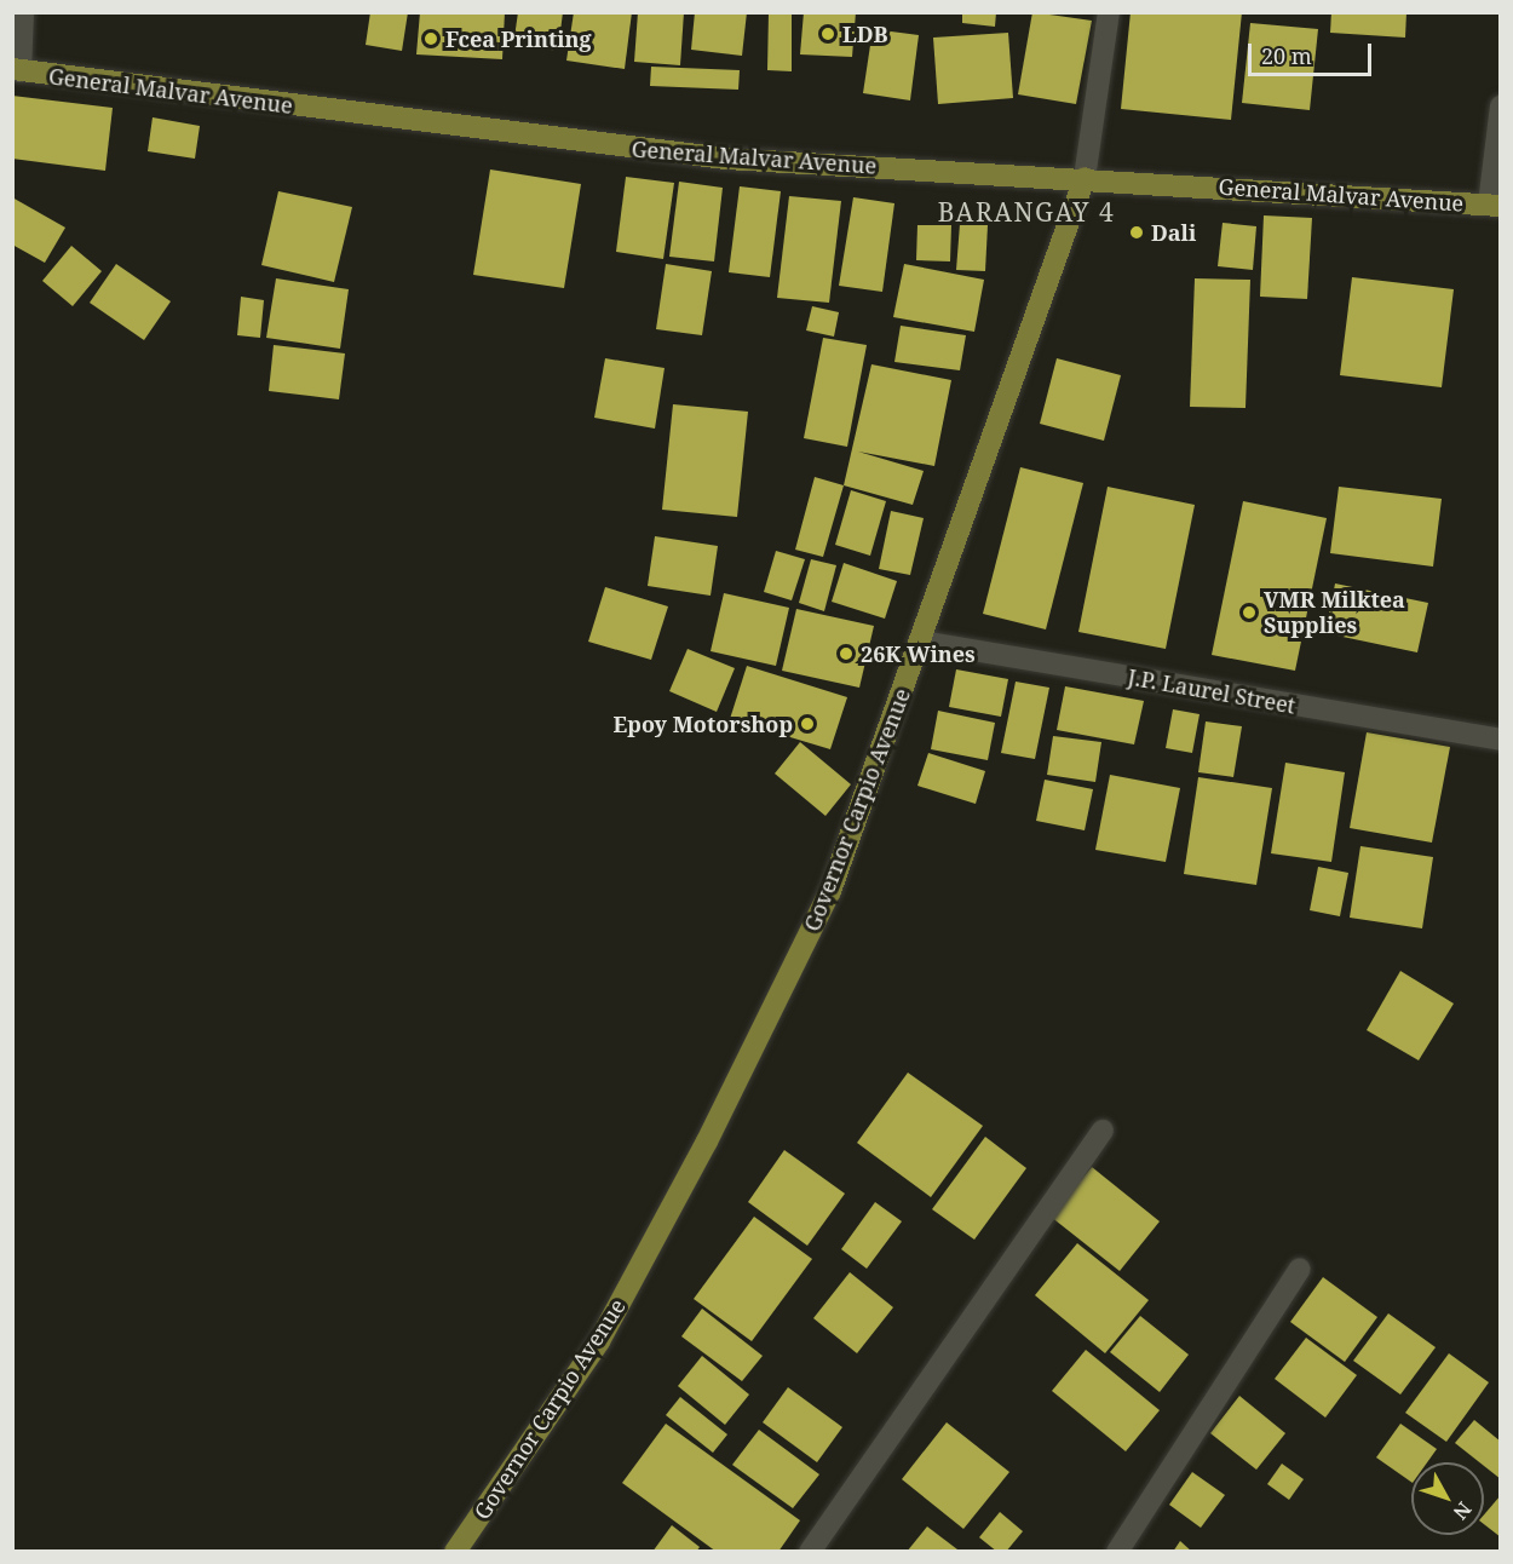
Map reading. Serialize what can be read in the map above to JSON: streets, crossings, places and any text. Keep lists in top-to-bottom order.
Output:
{
  "streets": {
    "main road": ["General Malvar Avenue", "Governor Carpio Avenue"],
    "street": ["J.P. Laurel Street"]
  },
  "crossings": [
    ["General Malvar Avenue", "Governor Carpio Avenue"],
    ["J.P. Laurel Street", "Governor Carpio Avenue"]
  ],
  "districts": ["BARANGAY 4"],
  "places": [
    "LDB",
    "Fcea Printing",
    "Dali",
    "VMR Milktea Supplies",
    "26K Wines",
    "Epoy Motorshop"
  ],
  "scale_bar": "20 m",
  "north": "bottom right"
}
